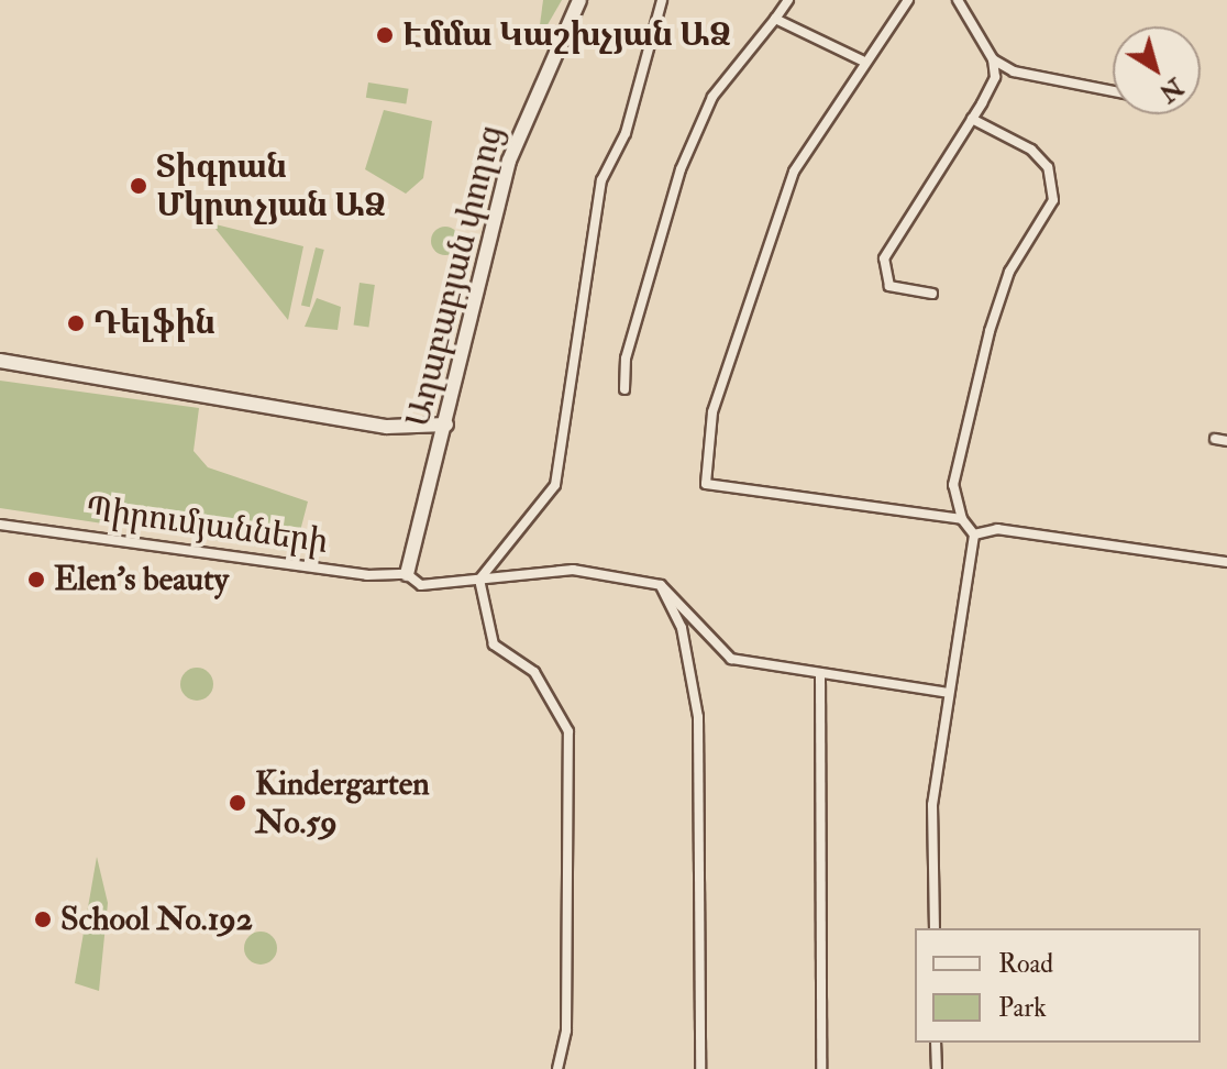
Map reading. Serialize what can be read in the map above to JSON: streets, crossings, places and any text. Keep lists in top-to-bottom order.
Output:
{
  "streets": {
    "street": ["Աղաբաբյան փողոց", "Պիրումյանների"]
  },
  "crossings": [
    ["Աղաբաբյան փողոց", "Պիրումյանների"]
  ],
  "places": [
    "Էմմա Կաշխչյան ԱՁ",
    "Տիգրան Մկրտչյան ԱՁ",
    "Դելֆին",
    "Elen’s beauty",
    "Kindergarten No.59",
    "School No.192"
  ],
  "legend": ["Road", "Park"],
  "north": "bottom right"
}
